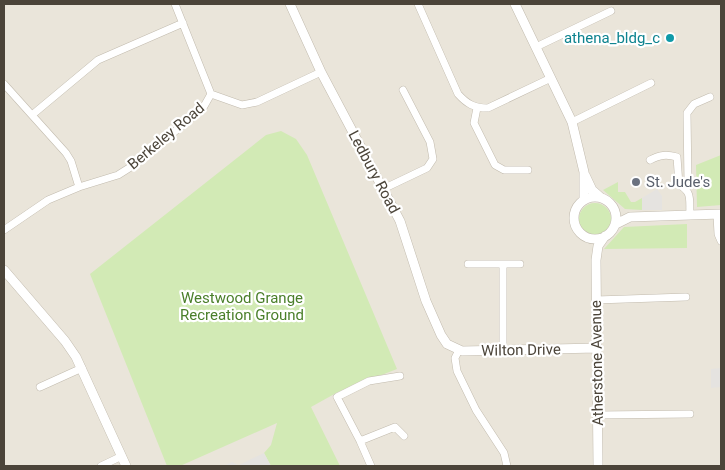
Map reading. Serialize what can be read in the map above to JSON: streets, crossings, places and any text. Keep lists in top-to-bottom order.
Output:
{
  "streets": {
    "street": [
      "Berkeley Road",
      "Ledbury Road",
      "Wilton Drive",
      "Atherstone Avenue"
    ]
  },
  "crossings": [
    ["Ledbury Road", "Wilton Drive"],
    ["Wilton Drive", "Atherstone Avenue"]
  ],
  "parks": ["Westwood Grange Recreation Ground"],
  "places": ["athena_bldg_c", "St. Jude's"]
}
